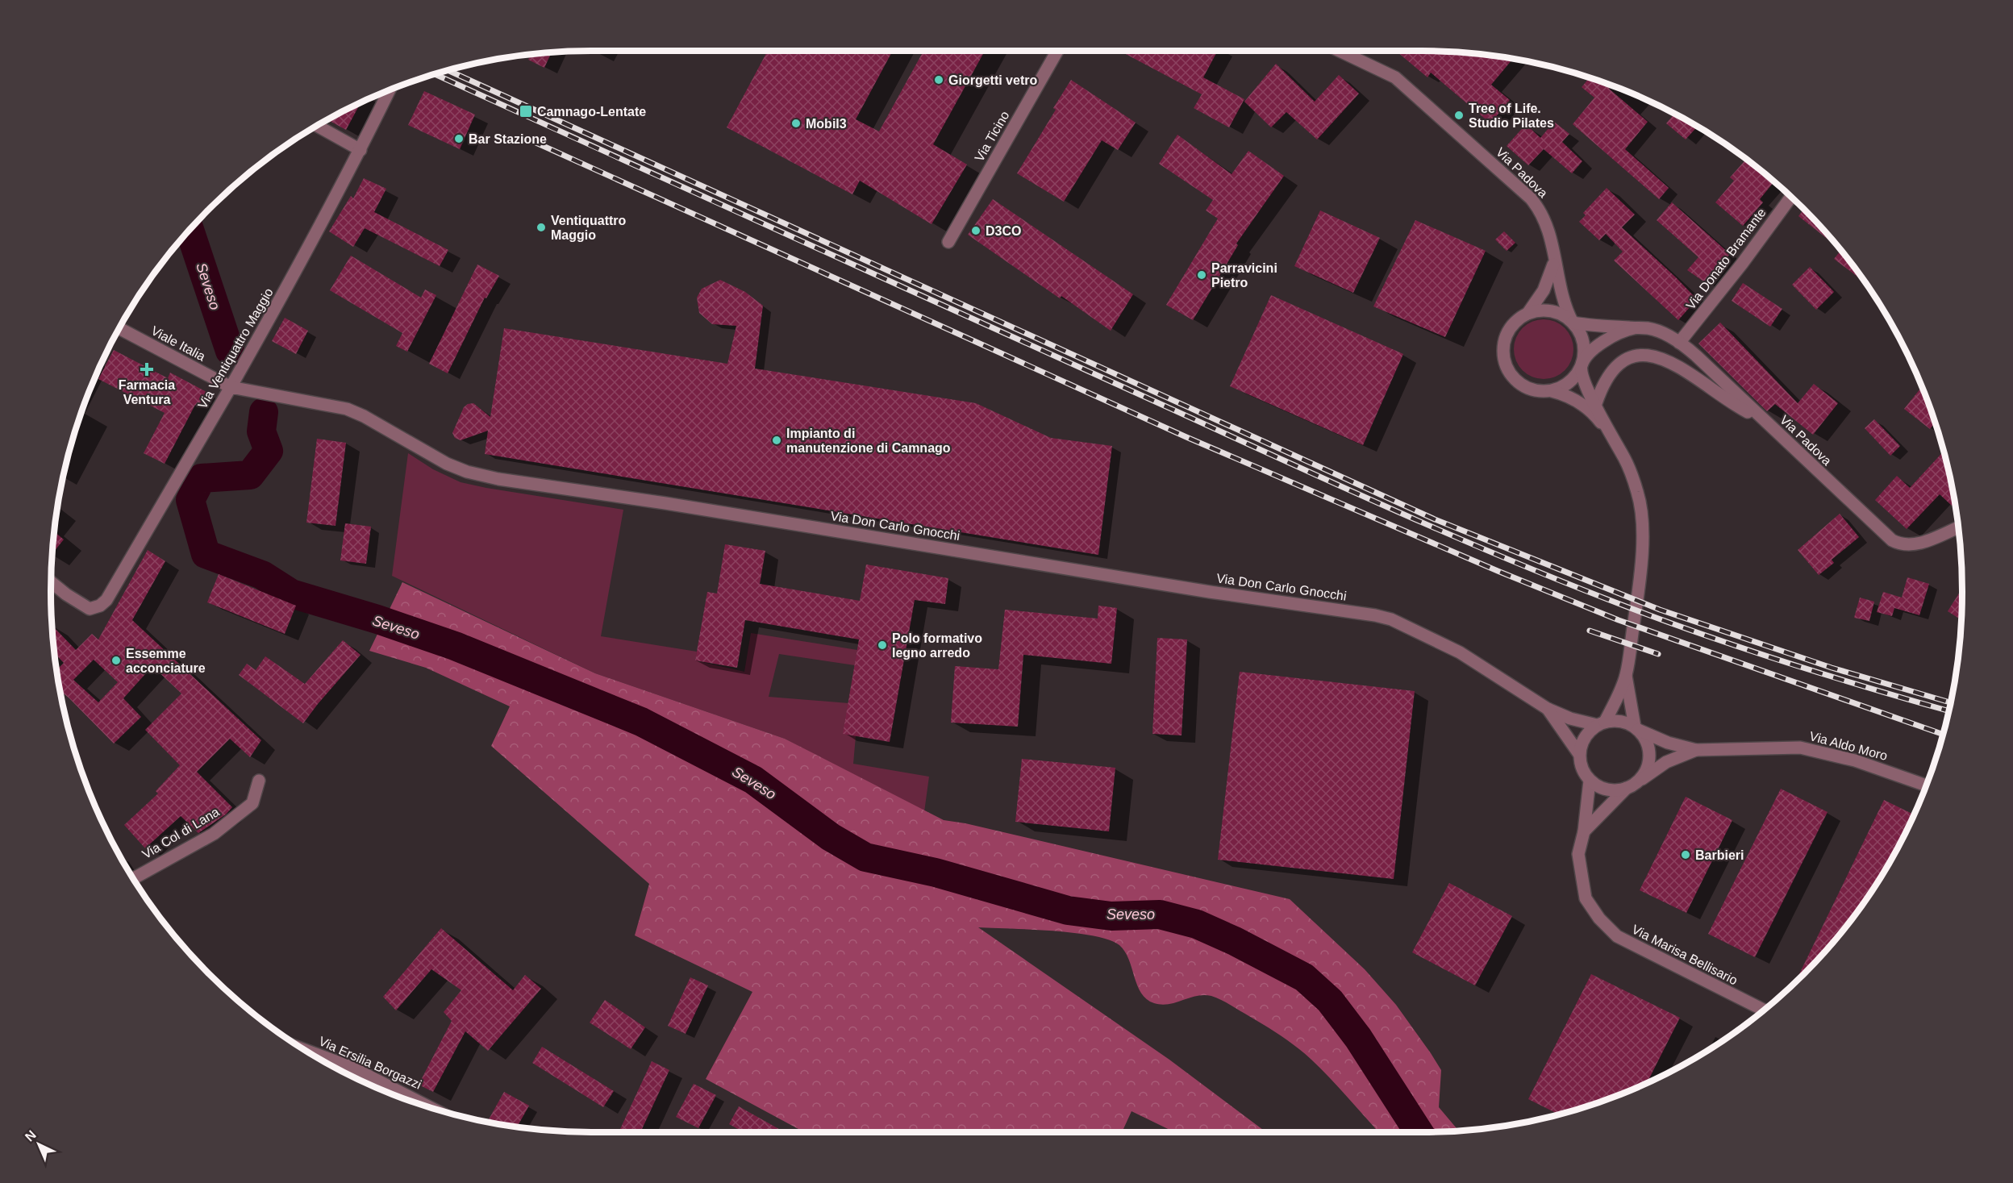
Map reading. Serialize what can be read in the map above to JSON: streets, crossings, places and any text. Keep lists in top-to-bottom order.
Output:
{
  "streets": {
    "street": [
      "Via Ticino",
      "Via Padova",
      "Via Donato Bramante",
      "Viale Italia",
      "Via Ventiquattro Maggio",
      "Via Don Carlo Gnocchi",
      "Via Aldo Moro",
      "Via Col di Lana",
      "Via Marisa Bellisario",
      "Via Ersilia Borgazzi"
    ]
  },
  "crossings": [
    ["Via Padova", "Via Donato Bramante"],
    ["Viale Italia", "Via Ventiquattro Maggio"],
    ["Viale Italia", "Via Don Carlo Gnocchi"],
    ["Via Ventiquattro Maggio", "Via Don Carlo Gnocchi"],
    ["Via Aldo Moro", "Via Marisa Bellisario"]
  ],
  "water": ["Seveso"],
  "places": {
    "other": [
      "Giorgetti vetro",
      "Tree of Life. Studio Pilates",
      "Mobil3",
      "Bar Stazione",
      "Ventiquattro Maggio",
      "D3CO",
      "Parravicini Pietro",
      "Impianto di manutenzione di Camnago",
      "Polo formativo legno arredo",
      "Essemme acconciature",
      "Barbieri"
    ],
    "transit": ["Camnago-Lentate"],
    "health": ["Farmacia Ventura"]
  },
  "north": "top left"
}
